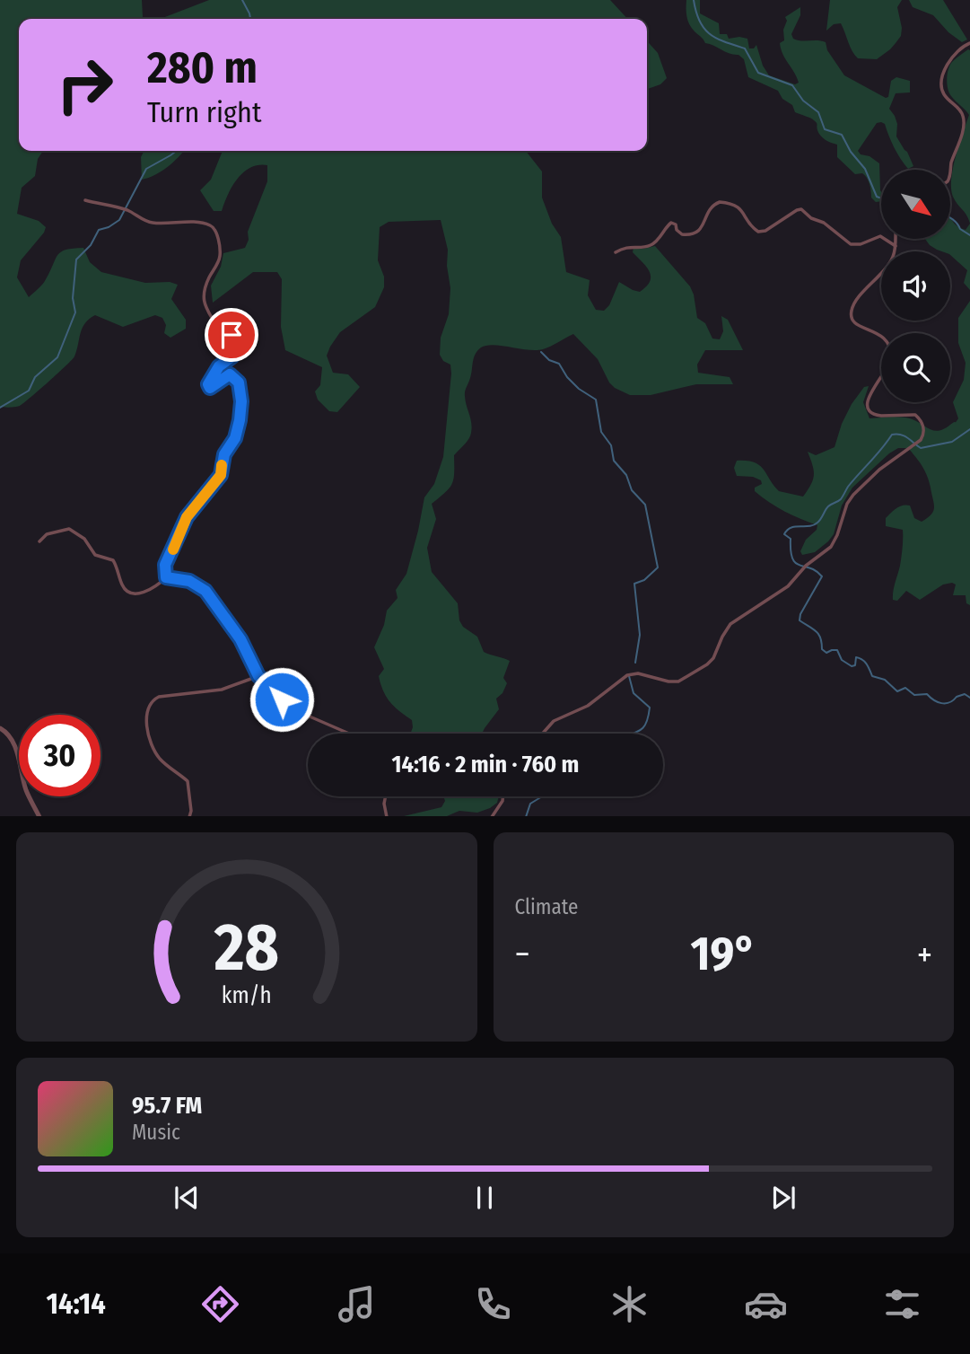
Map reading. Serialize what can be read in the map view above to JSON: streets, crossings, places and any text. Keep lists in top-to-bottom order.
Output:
{
  "north": "bottom right",
  "page": {
    "turn": ["280 m", "Turn right"],
    "limit": "30",
    "trip": "14:16 · 2 min · 760 m",
    "tile": "Climate",
    "heat": ["−", "19°", "+"],
    "song": ["95.7 FM", "Music"],
    "tabs": "14:14",
    "gauge": ["28", "km/h"]
  }
}
